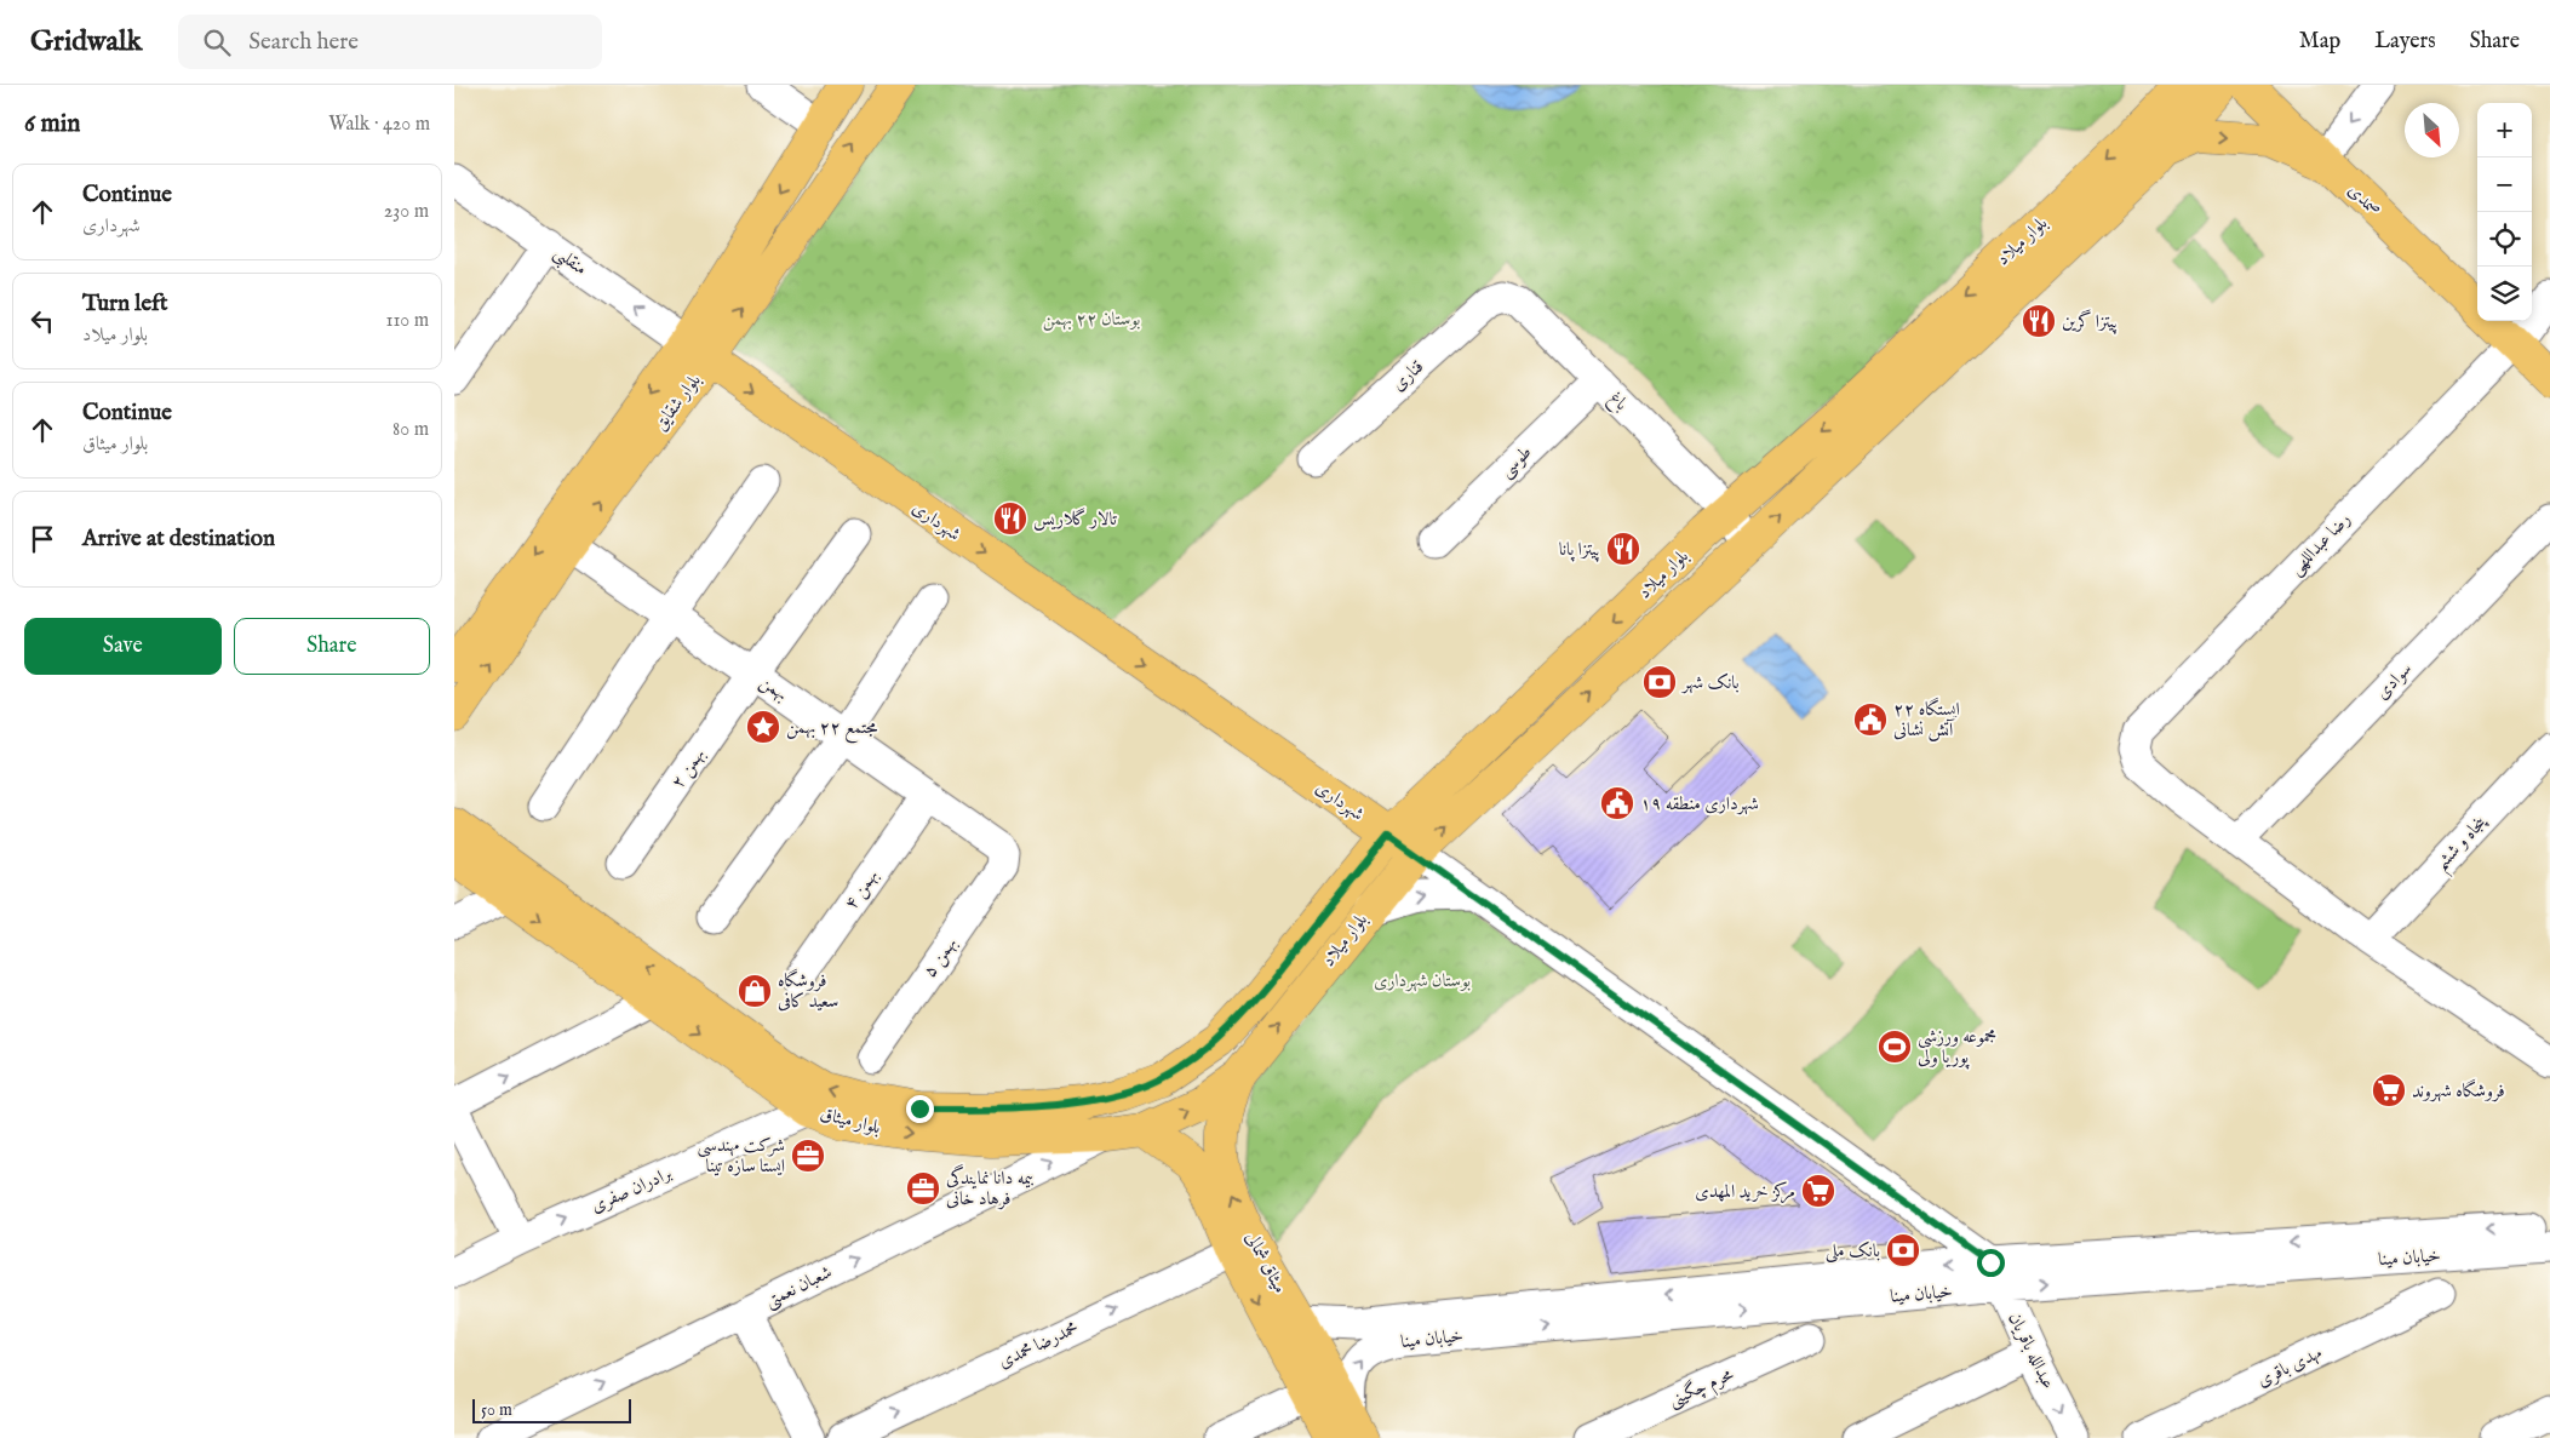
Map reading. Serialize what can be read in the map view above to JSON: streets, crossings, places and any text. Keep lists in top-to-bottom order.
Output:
{
  "streets": {
    "main road": [
      "صمدی",
      "بلوار میلاد",
      "بلوار شقایق",
      "شهرداری",
      "بلوار میثاق",
      "میثاق شمالی"
    ],
    "street": [
      "منقلبی",
      "قناری",
      "باغ",
      "طوسی",
      "رضا عبداللهی",
      "سوادی",
      "بهمن",
      "بهمن ۲",
      "پنجاه و ششم",
      "بهمن ۴",
      "بهمن ۵",
      "برادران صفری",
      "خیابان مینا",
      "شعبان نعمتی",
      "محمدرضا محمدی",
      "عبدالله باقریان",
      "مهدی باقری",
      "محرم چگینی"
    ]
  },
  "crossings": [
    ["صمدی", "رضا عبداللهی"],
    ["بلوار میلاد", "باغ"],
    ["بلوار میلاد", "شهرداری"],
    ["بلوار میلاد", "بلوار میثاق"],
    ["بلوار میلاد", "میثاق شمالی"],
    ["منقلبی", "بلوار شقایق"],
    ["منقلبی", "شهرداری"],
    ["قناری", "باغ"],
    ["باغ", "طوسی"],
    ["بلوار شقایق", "شهرداری"],
    ["بلوار شقایق", "بهمن"],
    ["شهرداری", "خیابان مینا"],
    ["شهرداری", "عبدالله باقریان"],
    ["رضا عبداللهی", "سوادی"],
    ["بهمن", "بهمن ۲"],
    ["بهمن", "بهمن ۴"],
    ["بهمن", "بهمن ۵"],
    ["بلوار میثاق", "برادران صفری"],
    ["بلوار میثاق", "میثاق شمالی"],
    ["بلوار میثاق", "شعبان نعمتی"],
    ["خیابان مینا", "میثاق شمالی"],
    ["خیابان مینا", "عبدالله باقریان"],
    ["میثاق شمالی", "محمدرضا محمدی"]
  ],
  "one_way": [
    "شهرداری",
    "شعبان نعمتی",
    "محمدرضا محمدی",
    "عبدالله باقریان"
  ],
  "parks": ["بوستان ۲۲ بهمن", "بوستان شهرداری"],
  "places": {
    "restaurant": ["پیتزا گرین", "تالار گلاریس", "پیتزا پانا"],
    "bank": ["بانک شهر", "بانک ملی"],
    "public building": ["ایستگاه ۲۲ آتش نشانی", "شهرداری منطقه ۱۹"],
    "place": ["مجتمع ۲۲ بهمن"],
    "shop": ["فروشگاه سعید کافی"],
    "sports": ["مجموعه ورزشی پوریا ولی"],
    "supermarket": ["فروشگاه شهروند", "مرکز خرید المهدی"],
    "office": ["شرکت مهندسی ایستا سازه تینا", "بیمه دانا نمایندگی فرهاد خانی"]
  },
  "scale_bar": "50 m",
  "north": "bottom right",
  "page": {
    "header": "Gridwalk",
    "search": "Search here",
    "nav": ["Map", "Layers", "Share"],
    "heading": ["6 min", "Walk · 420 m"],
    "map_buttons": ["+", "−"],
    "list": [
      ["Continue", "شهرداری", "230 m"],
      ["Turn left", "بلوار میلاد", "110 m"],
      ["Continue", "بلوار میثاق", "80 m"],
      "Arrive at destination"
    ],
    "buttons": ["Save", "Share"],
    "scale": "50 m"
  }
}
